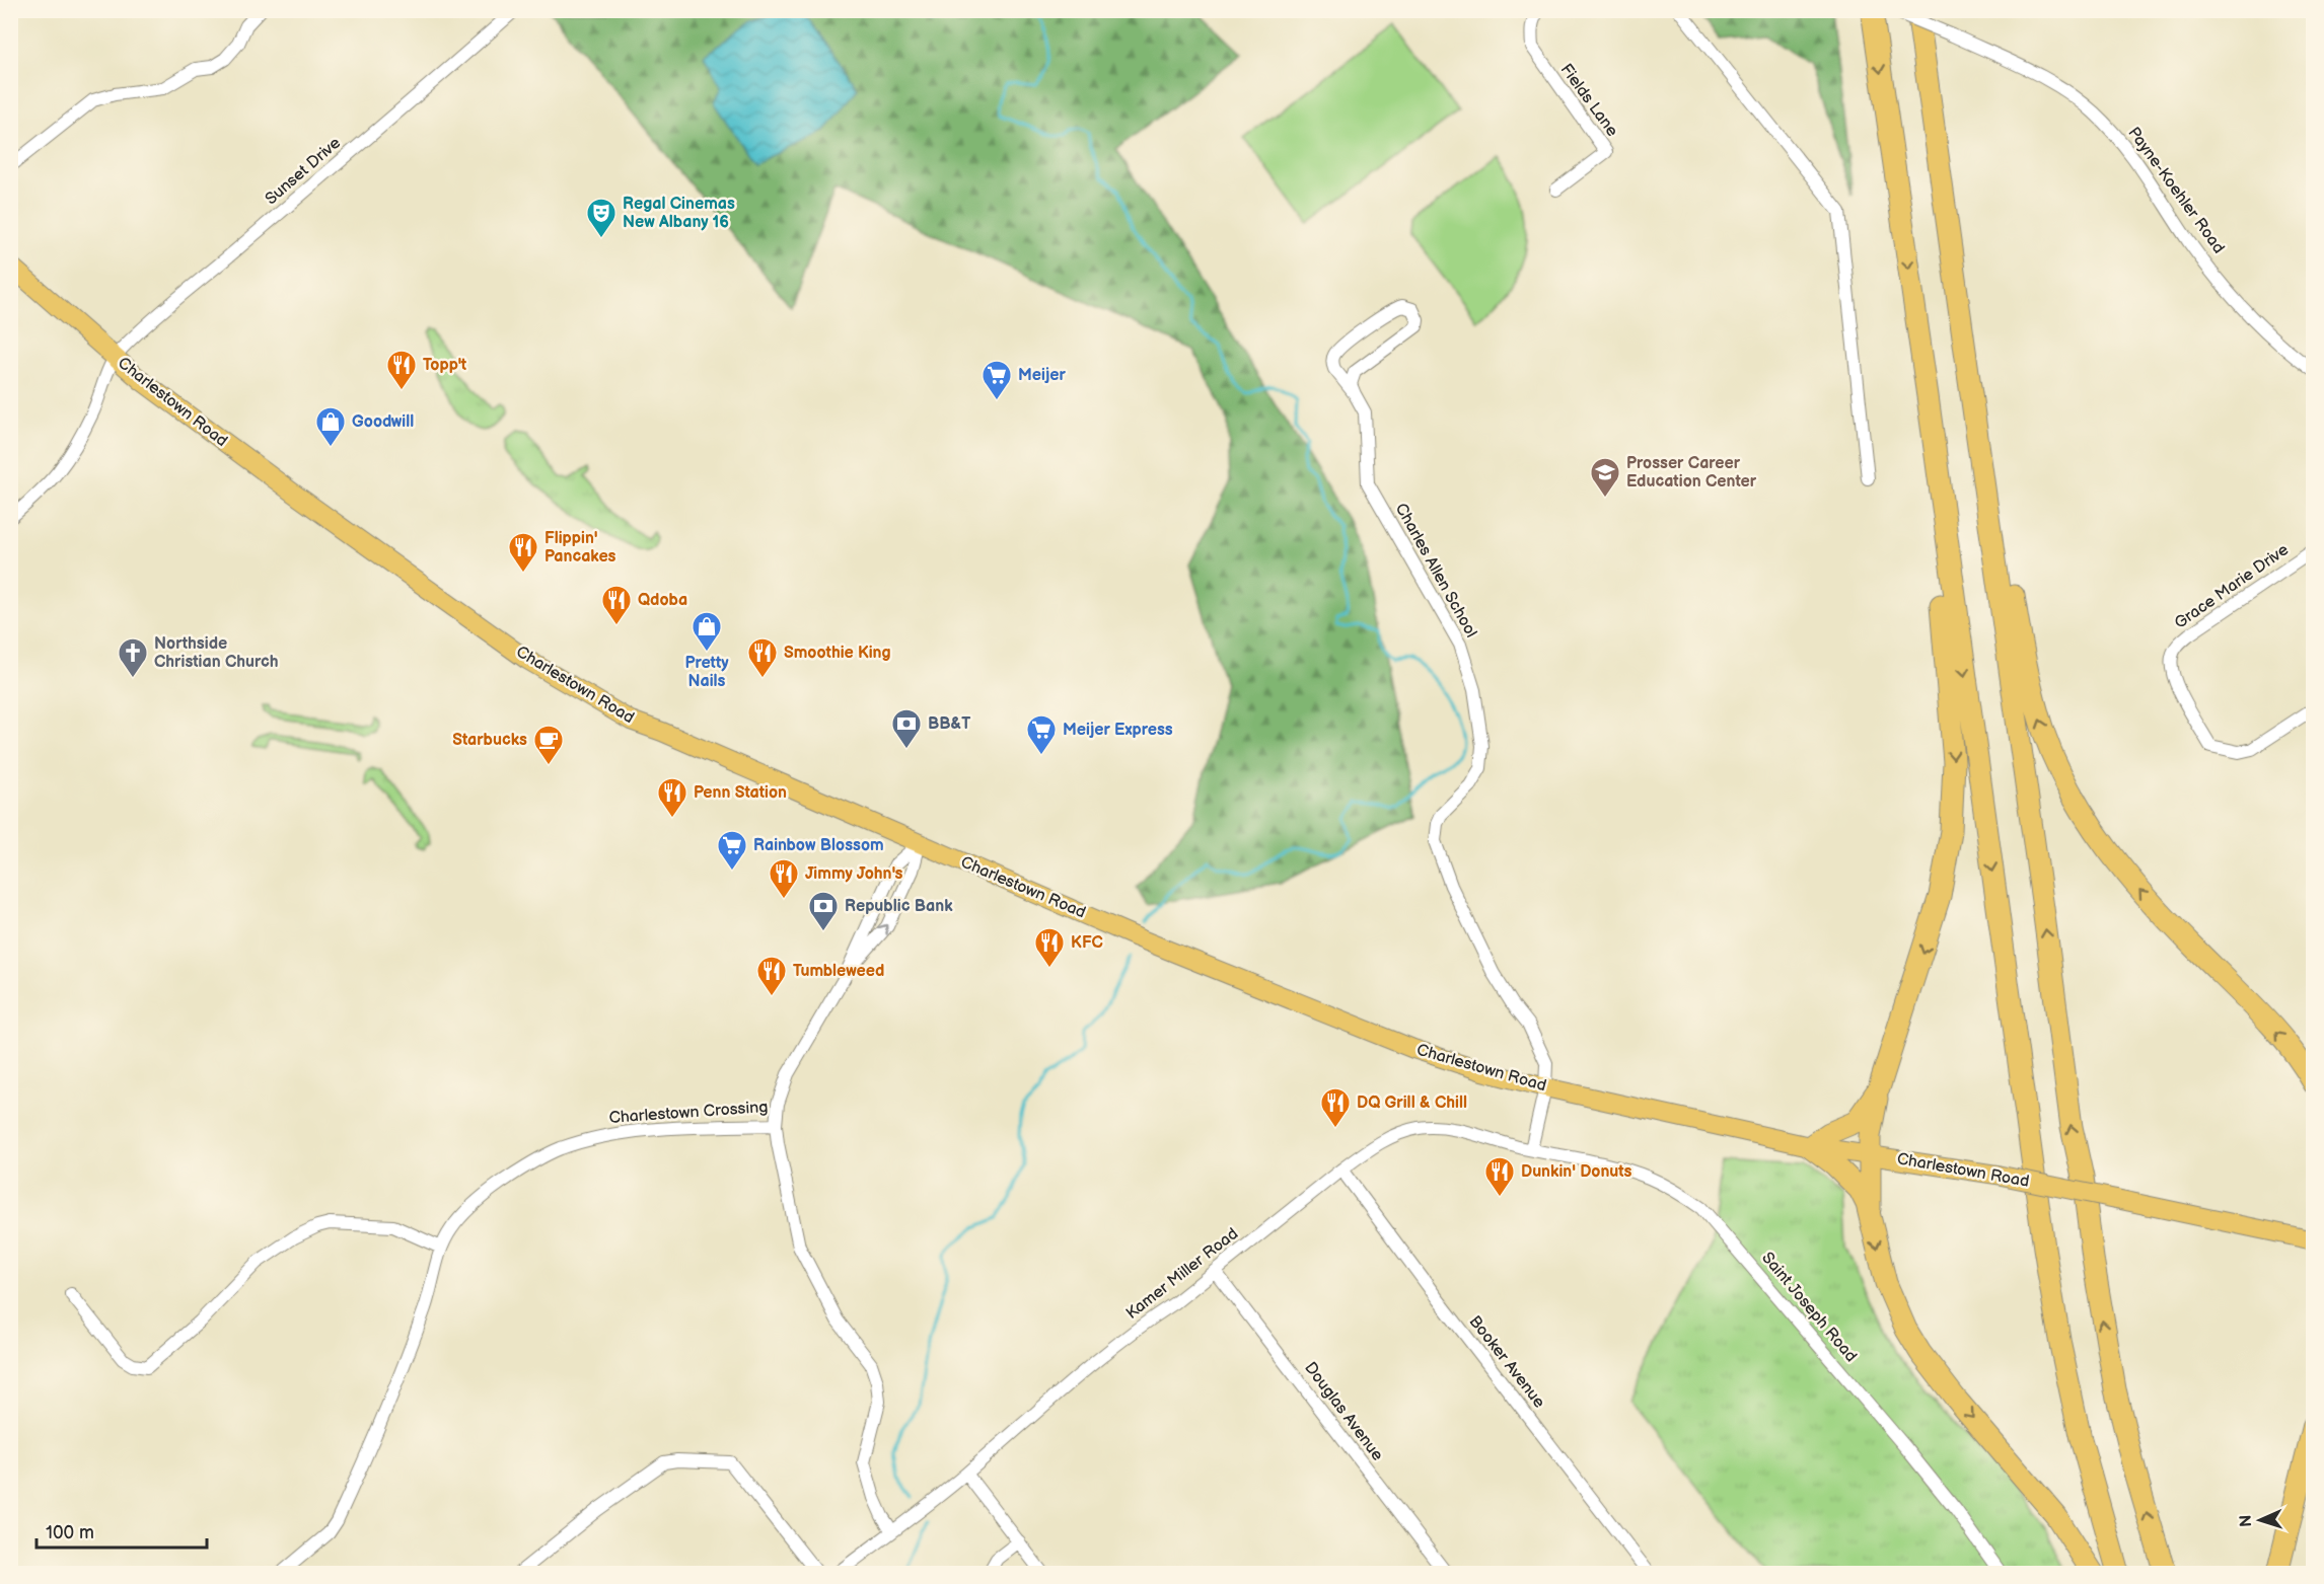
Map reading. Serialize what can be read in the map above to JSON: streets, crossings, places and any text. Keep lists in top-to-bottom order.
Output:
{
  "streets": {
    "main road": ["Charlestown Road"],
    "street": [
      "Fields Lane",
      "Sunset Drive",
      "Payne-Koehler Road",
      "Charles Allen School",
      "Grace Marie Drive",
      "Charlestown Crossing",
      "Kamer Miller Road",
      "Saint Joseph Road",
      "Booker Avenue",
      "Douglas Avenue"
    ]
  },
  "crossings": [
    ["Sunset Drive", "Charlestown Road"],
    ["Charlestown Road", "Charles Allen School"],
    ["Charlestown Road", "Charlestown Crossing"],
    ["Kamer Miller Road", "Saint Joseph Road"],
    ["Kamer Miller Road", "Booker Avenue"],
    ["Kamer Miller Road", "Douglas Avenue"]
  ],
  "places": {
    "theatre": ["Regal Cinemas New Albany 16"],
    "restaurant": [
      "Topp't",
      "Flippin' Pancakes",
      "Qdoba",
      "Smoothie King",
      "Penn Station",
      "Jimmy John's",
      "KFC",
      "Tumbleweed",
      "DQ Grill & Chill",
      "Dunkin' Donuts"
    ],
    "supermarket": ["Meijer", "Meijer Express", "Rainbow Blossom"],
    "shop": ["Goodwill", "Pretty Nails"],
    "school or university": ["Prosser Career Education Center"],
    "church": ["Northside Christian Church"],
    "bank": ["BB&T", "Republic Bank"],
    "cafe": ["Starbucks"]
  },
  "scale_bar": "100 m",
  "north": "left"
}
